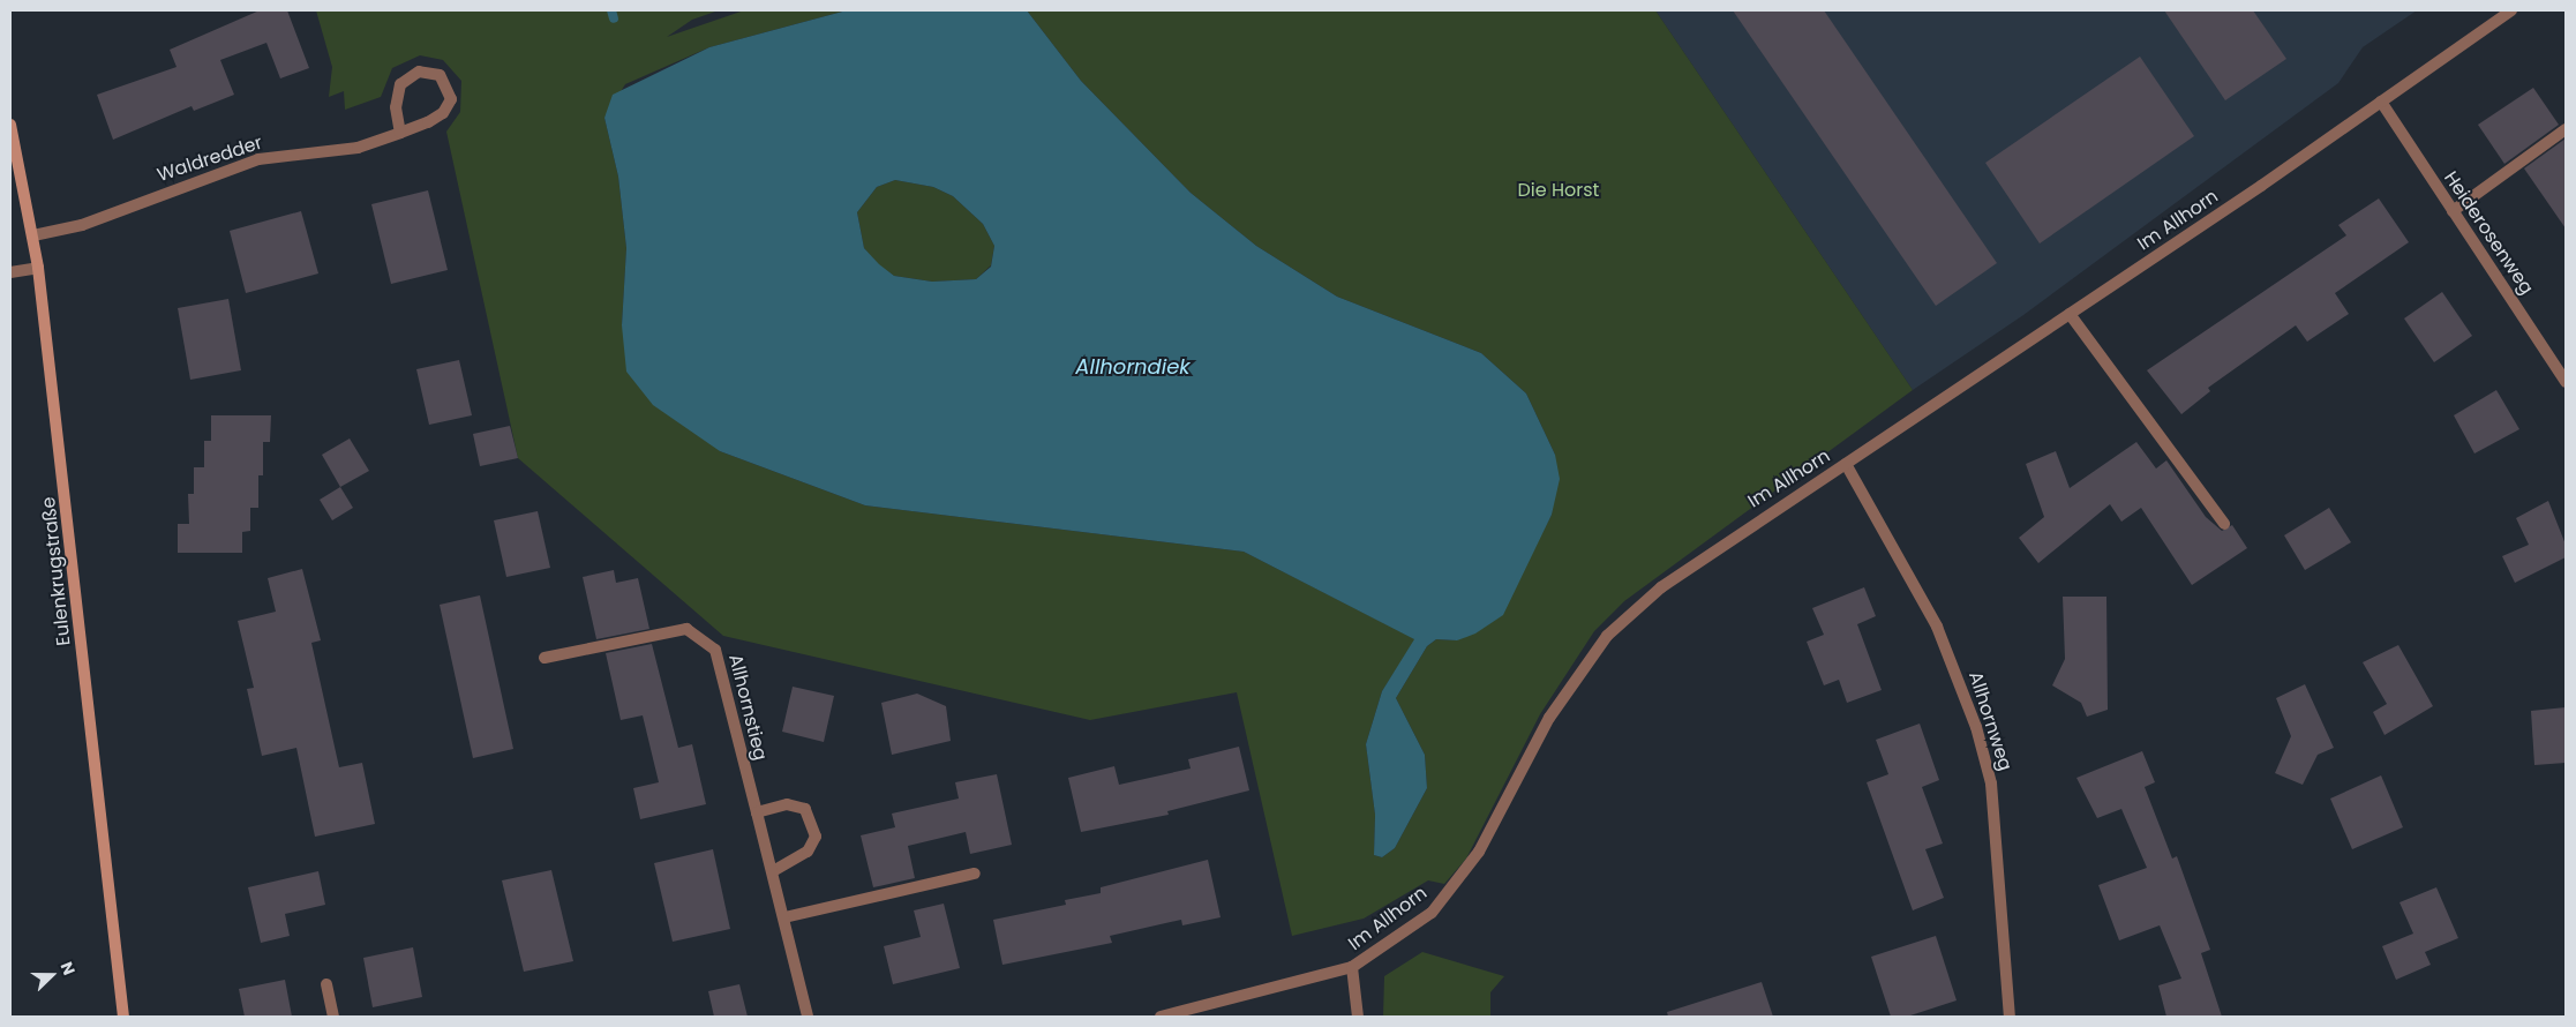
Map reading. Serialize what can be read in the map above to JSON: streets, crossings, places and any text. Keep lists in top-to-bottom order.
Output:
{
  "streets": {
    "main road": ["Eulenkrugstraße"],
    "street": [
      "Waldredder",
      "Im Allhorn",
      "Heiderosenweg",
      "Allhornstieg",
      "Allhornweg"
    ]
  },
  "crossings": [
    ["Waldredder", "Eulenkrugstraße"],
    ["Im Allhorn", "Heiderosenweg"],
    ["Im Allhorn", "Allhornweg"]
  ],
  "water": ["Allhorndiek"],
  "parks": ["Die Horst"],
  "north": "right"
}
